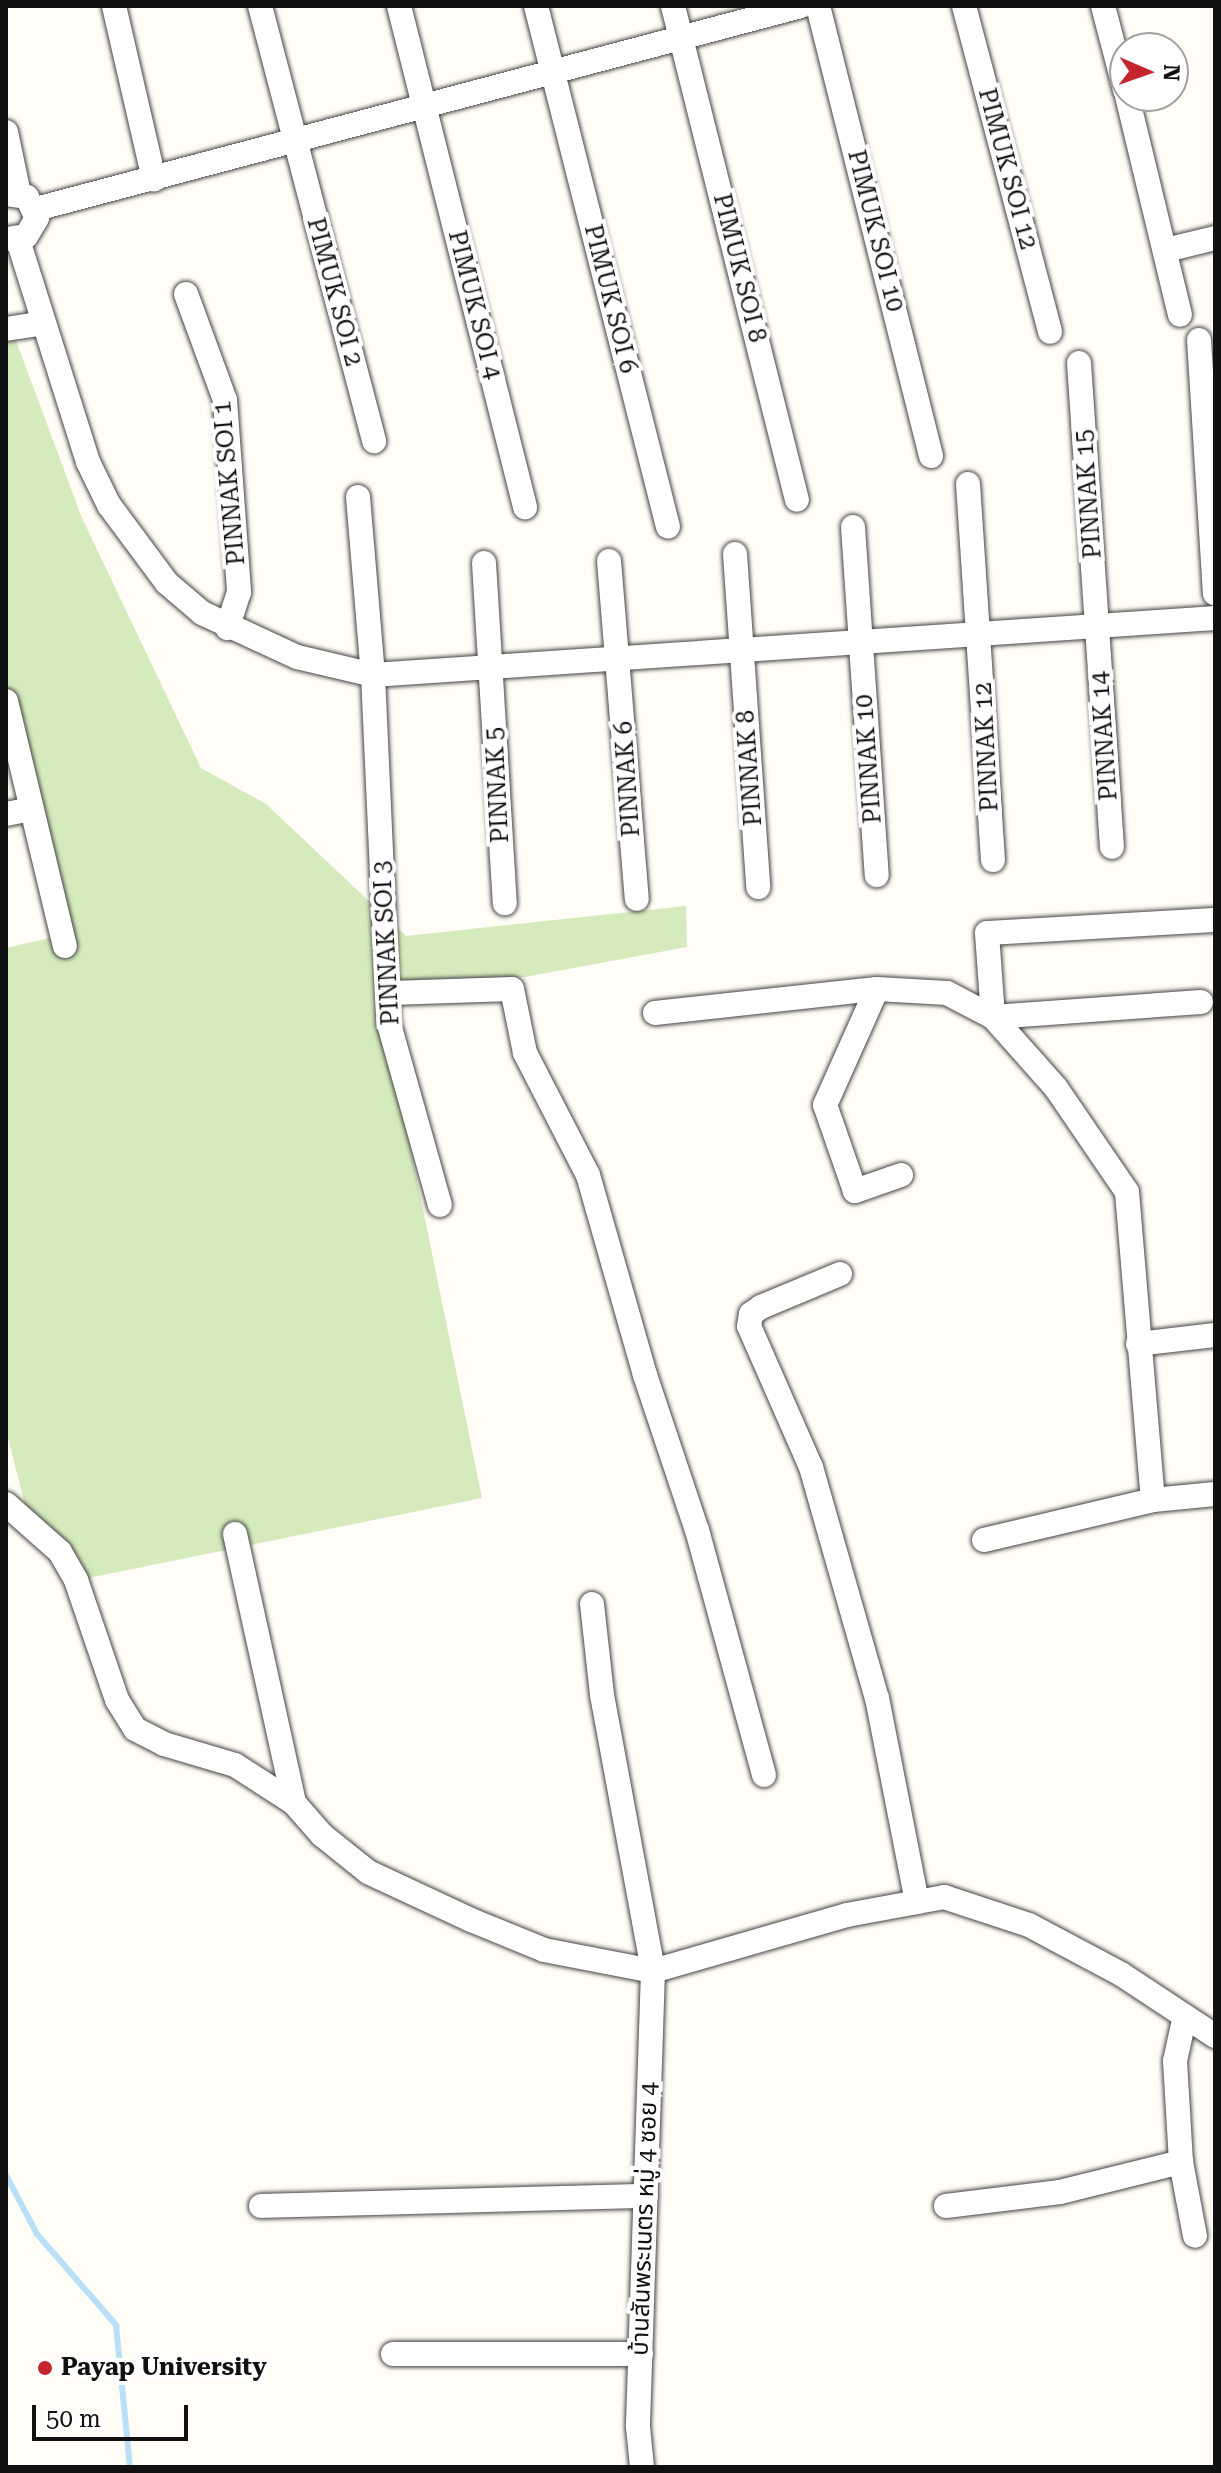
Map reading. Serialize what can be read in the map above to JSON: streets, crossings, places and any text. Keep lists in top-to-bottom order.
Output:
{
  "streets": {
    "street": [
      "PIMUK SOI 12",
      "PIMUK SOI 10",
      "PIMUK SOI 8",
      "PIMUK SOI 2",
      "PIMUK SOI 6",
      "PIMUK SOI 4",
      "PINNAK SOI 1",
      "PINNAK 15",
      "PINNAK 14",
      "PINNAK 12",
      "PINNAK 10",
      "PINNAK 8",
      "PINNAK 6",
      "PINNAK 5",
      "PINNAK SOI 3",
      "บ้านสันพระเนตร หมู่ 4 ซอย 4"
    ]
  },
  "crossings": [
    ["PINNAK 15", "PINNAK 14"]
  ],
  "places": ["Payap University"],
  "scale_bar": "50 m",
  "north": "right"
}
